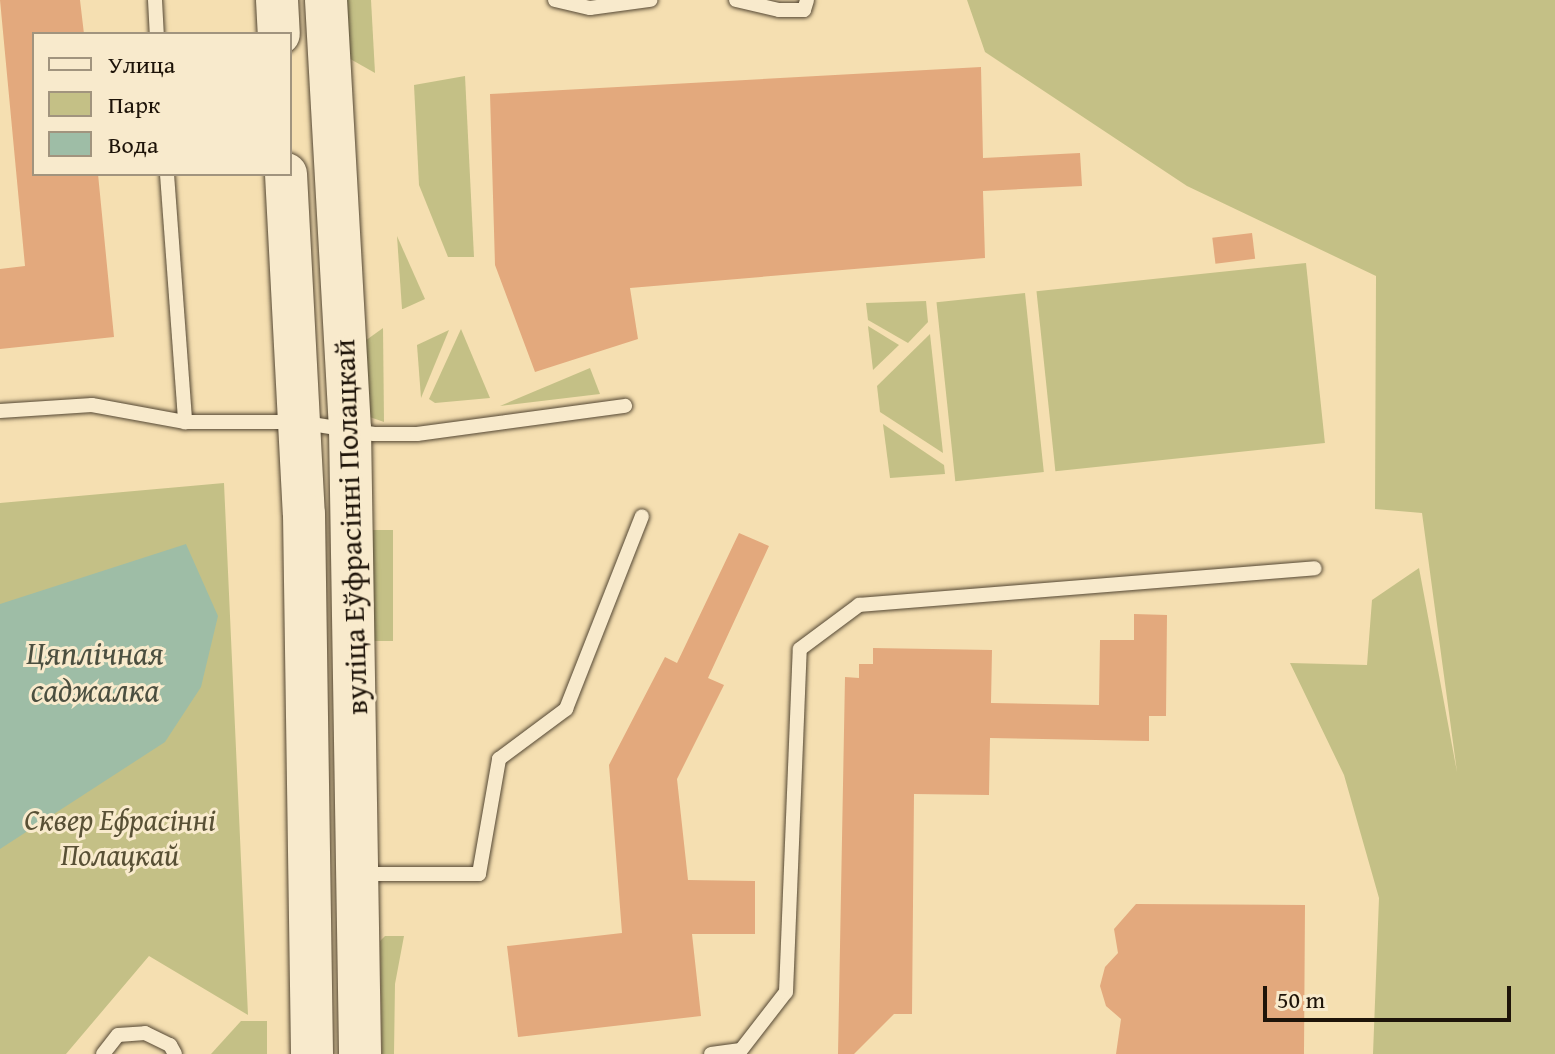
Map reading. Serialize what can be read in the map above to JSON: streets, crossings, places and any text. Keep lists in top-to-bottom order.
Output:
{
  "streets": {
    "main road": ["вуліца Еўфрасінні Полацкай"]
  },
  "water": ["Цяплічная саджалка"],
  "parks": ["Сквер Ефрасінні Полацкай"],
  "legend": ["Улица", "Парк", "Вода"],
  "scale_bar": "50 m"
}
